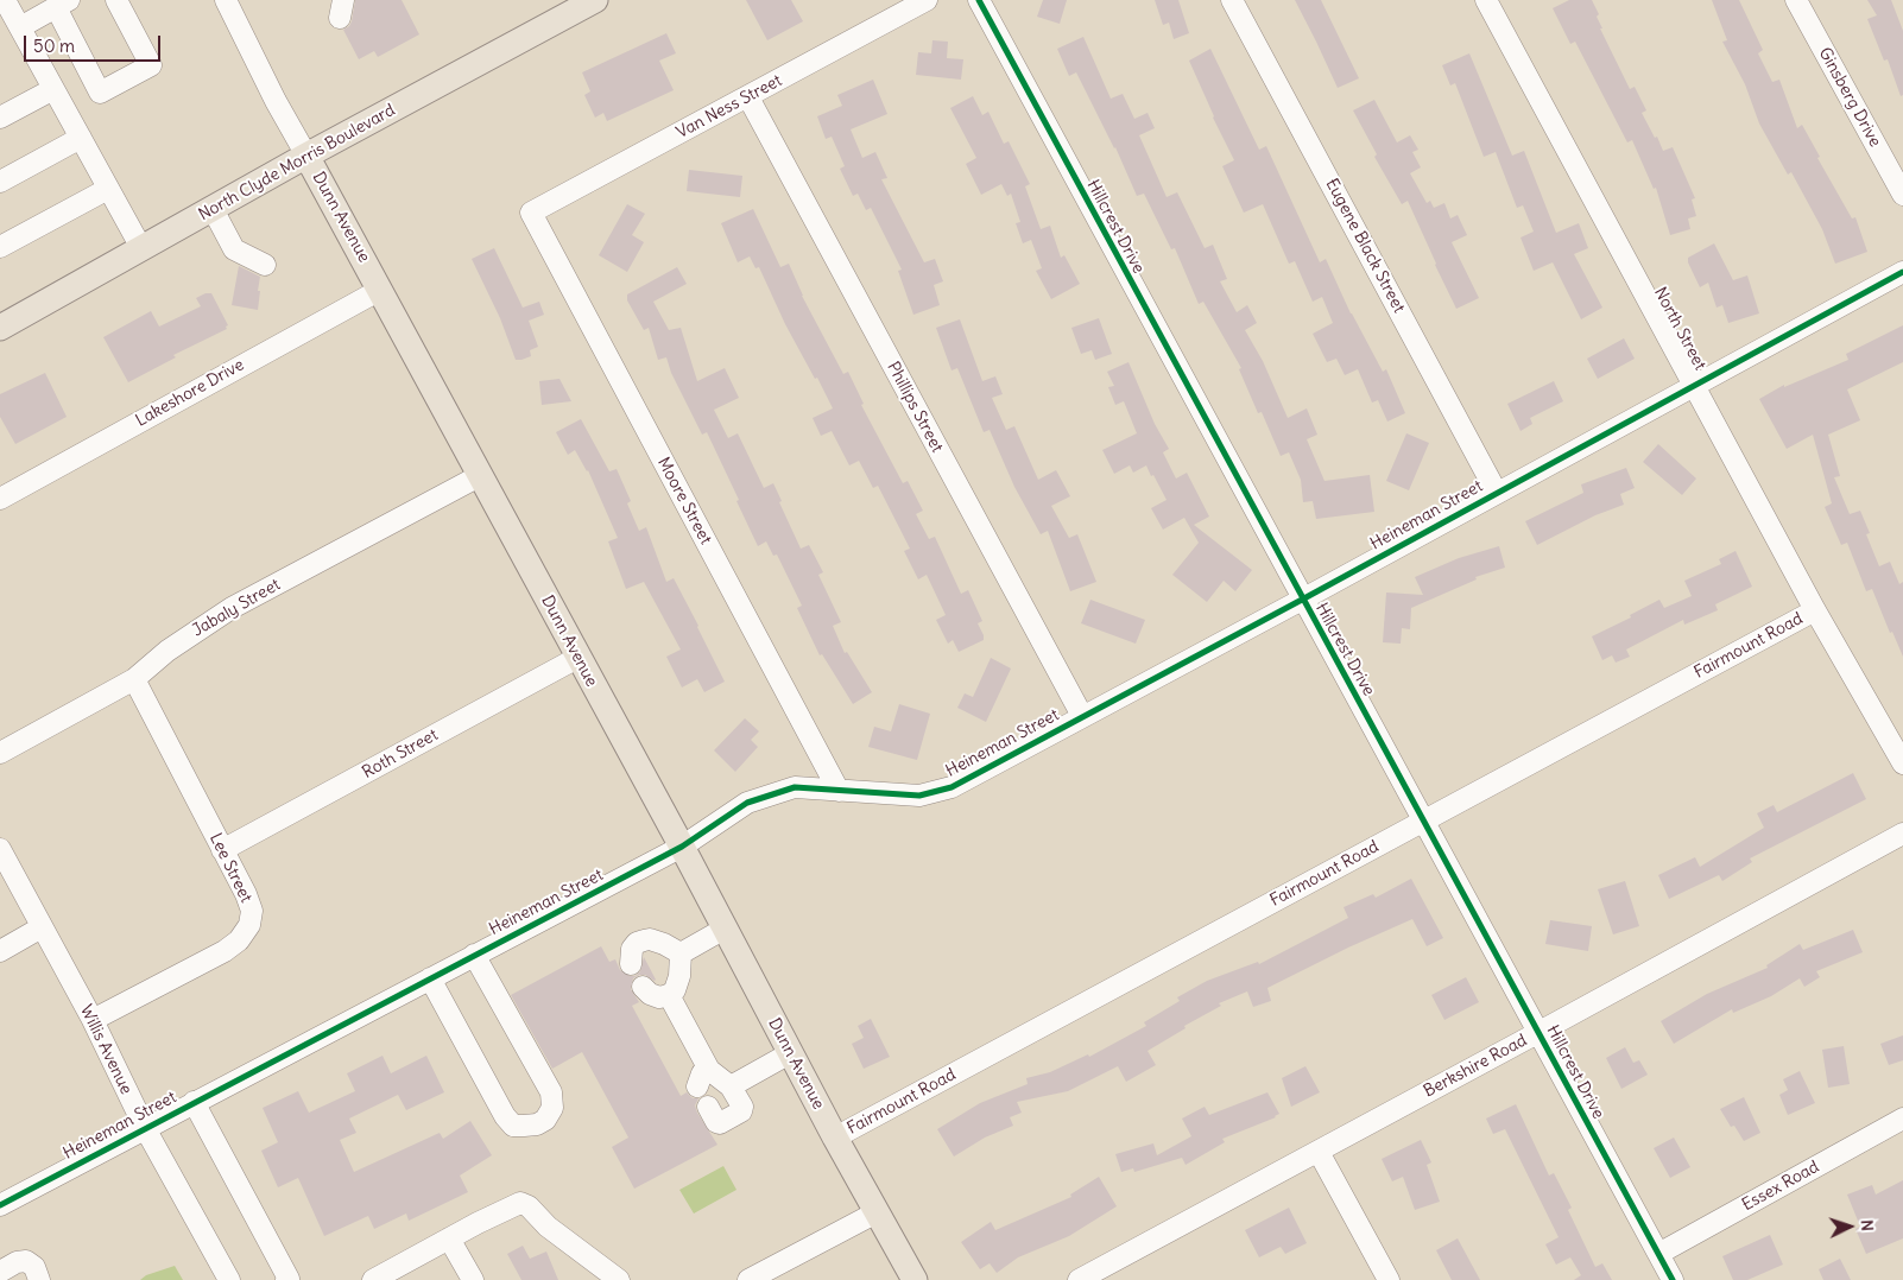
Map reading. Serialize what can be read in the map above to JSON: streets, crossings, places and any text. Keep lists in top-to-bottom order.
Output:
{
  "streets": {
    "main road": ["North Clyde Morris Boulevard", "Dunn Avenue"],
    "street": [
      "Ginsberg Drive",
      "Van Ness Street",
      "Hillcrest Drive",
      "Eugene Black Street",
      "North Street",
      "Lakeshore Drive",
      "Phillips Street",
      "Moore Street",
      "Heineman Street",
      "Jabaly Street",
      "Fairmount Road",
      "Roth Street",
      "Lee Street",
      "Willis Avenue",
      "Berkshire Road",
      "Essex Road"
    ]
  },
  "crossings": [
    ["Van Ness Street", "Phillips Street"],
    ["Van Ness Street", "Moore Street"],
    ["North Clyde Morris Boulevard", "Dunn Avenue"],
    ["Dunn Avenue", "Lakeshore Drive"],
    ["Dunn Avenue", "Heineman Street"],
    ["Dunn Avenue", "Jabaly Street"],
    ["Dunn Avenue", "Fairmount Road"],
    ["Dunn Avenue", "Roth Street"],
    ["Hillcrest Drive", "Heineman Street"],
    ["Hillcrest Drive", "Fairmount Road"],
    ["Hillcrest Drive", "Berkshire Road"],
    ["Hillcrest Drive", "Essex Road"],
    ["Eugene Black Street", "Heineman Street"],
    ["North Street", "Heineman Street"],
    ["North Street", "Fairmount Road"],
    ["Phillips Street", "Heineman Street"],
    ["Moore Street", "Heineman Street"],
    ["Heineman Street", "Willis Avenue"],
    ["Jabaly Street", "Lee Street"],
    ["Roth Street", "Lee Street"],
    ["Lee Street", "Willis Avenue"]
  ],
  "scale_bar": "50 m",
  "north": "right"
}
